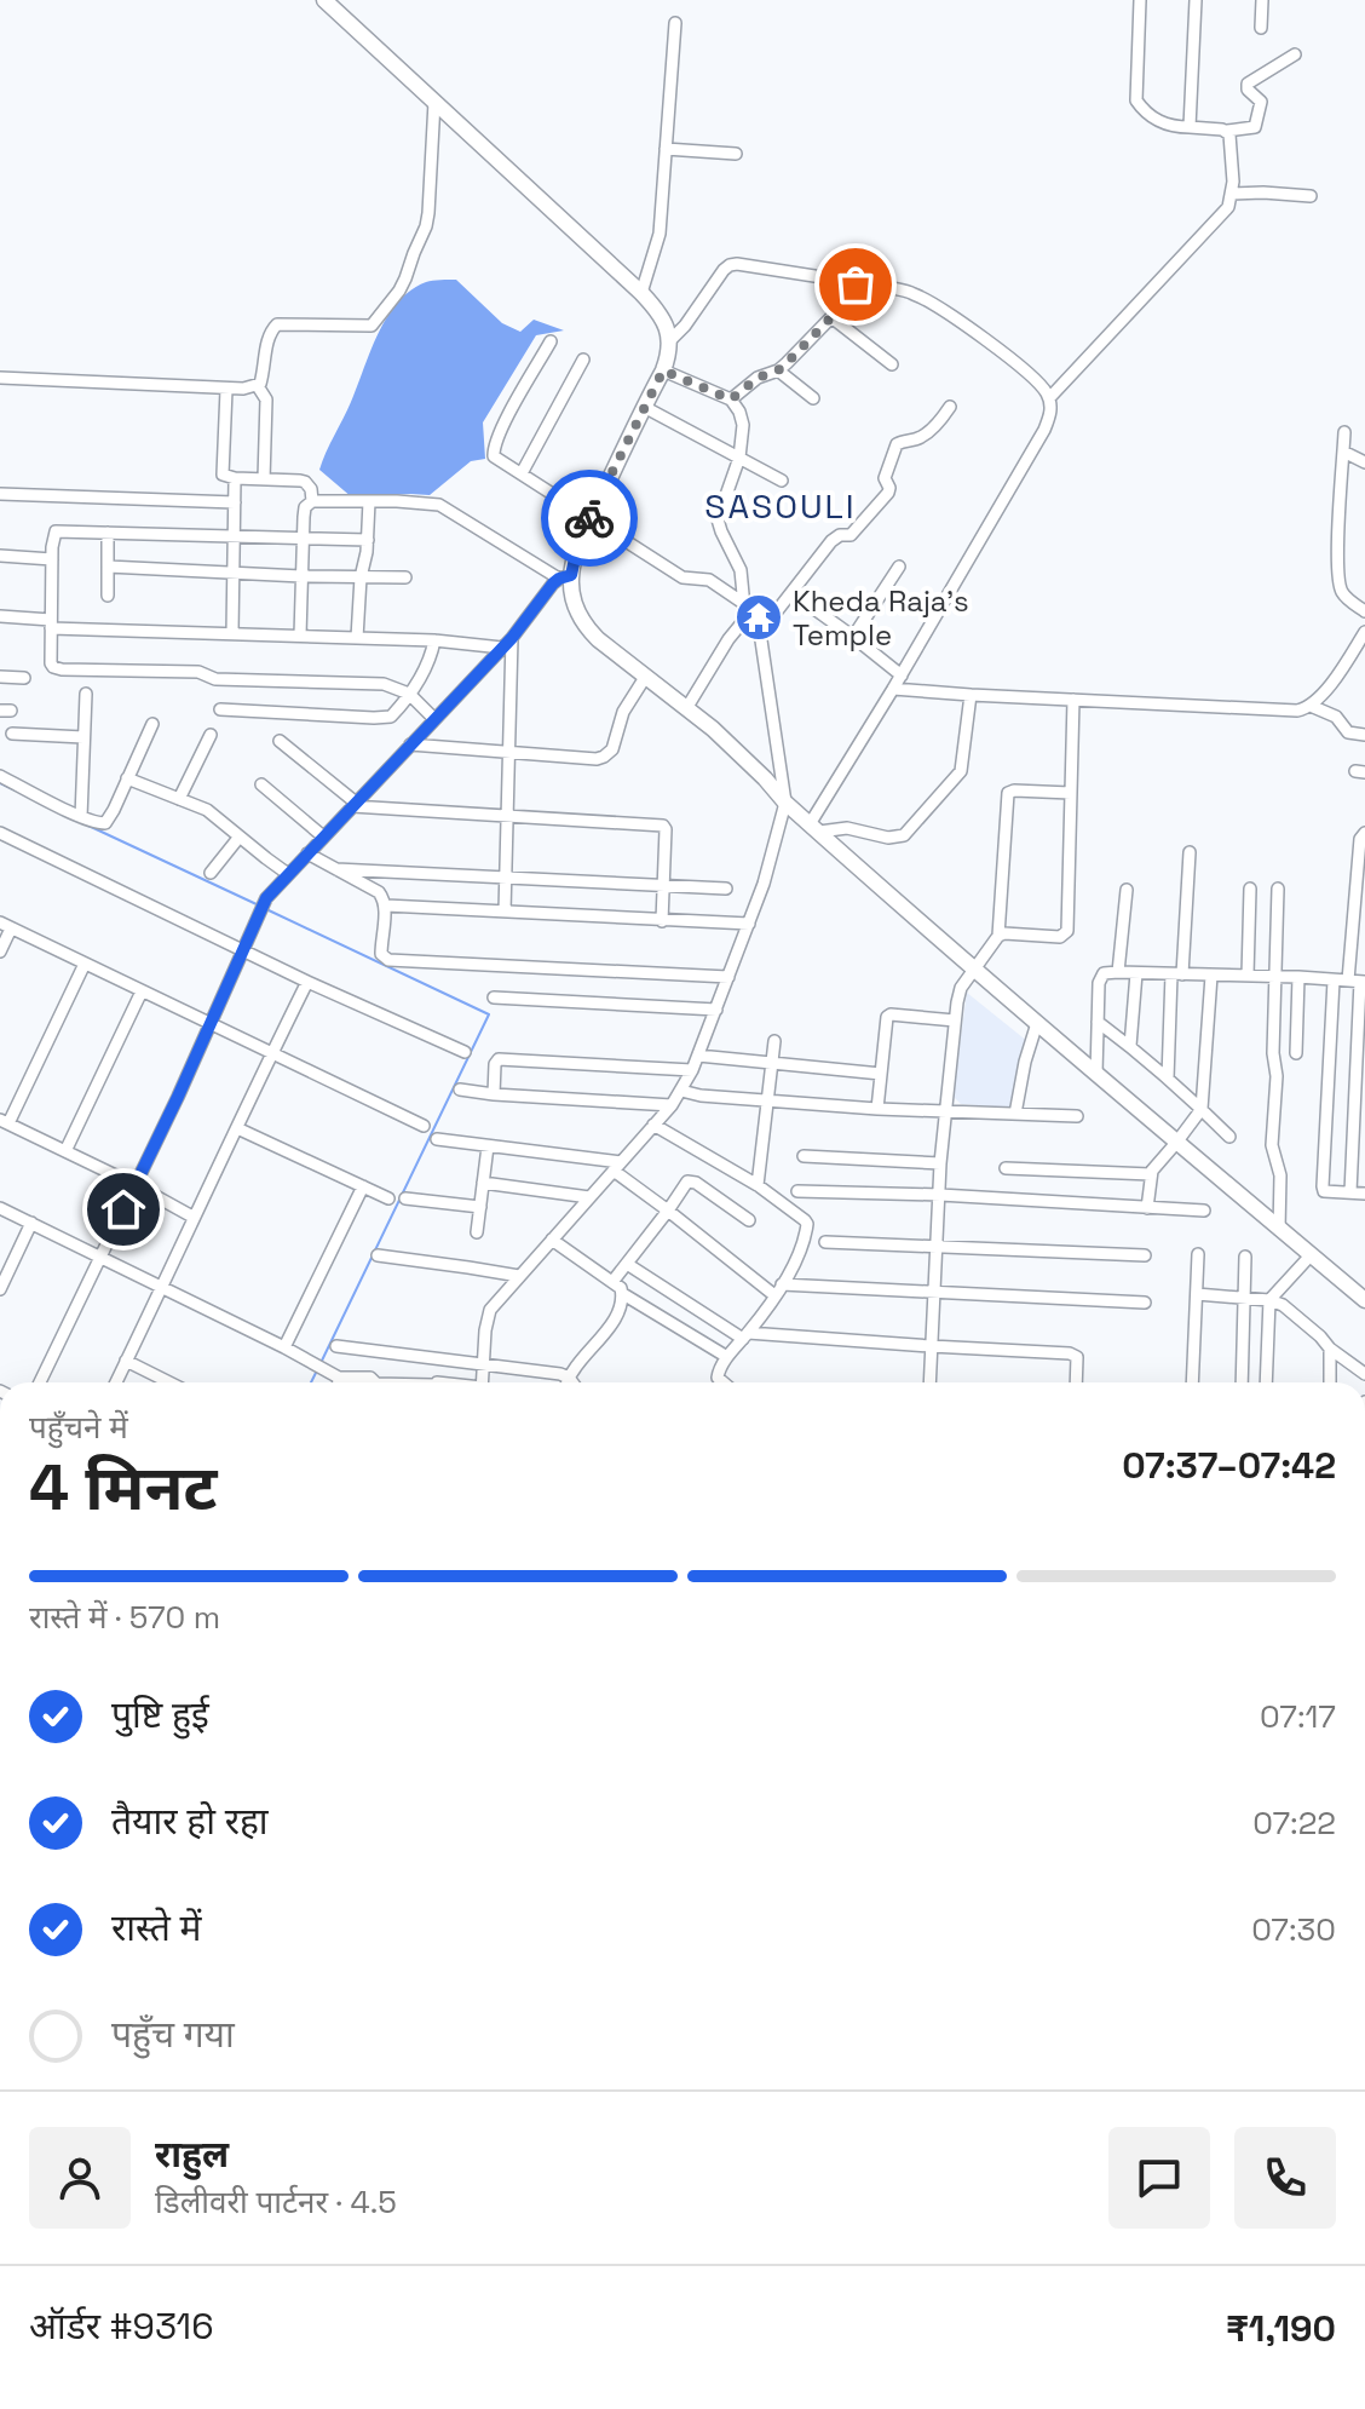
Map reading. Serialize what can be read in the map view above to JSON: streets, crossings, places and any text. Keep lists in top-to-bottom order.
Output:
{
  "districts": ["SASOULI"],
  "places": {
    "temple": ["Kheda Raja's Temple"]
  },
  "page": {
    "heading": ["4 मिनट", "पहुँचने में", "07:37–07:42"],
    "panel": [
      "राहुल",
      "डिलीवरी पार्टनर · 4.5",
      "ऑर्डर #9316",
      "₹1,190"
    ],
    "bar": "रास्ते में · 570 m",
    "list": [
      ["पुष्टि हुई", "07:17"],
      ["तैयार हो रहा", "07:22"],
      ["रास्ते में", "07:30"],
      "पहुँच गया"
    ]
  }
}
